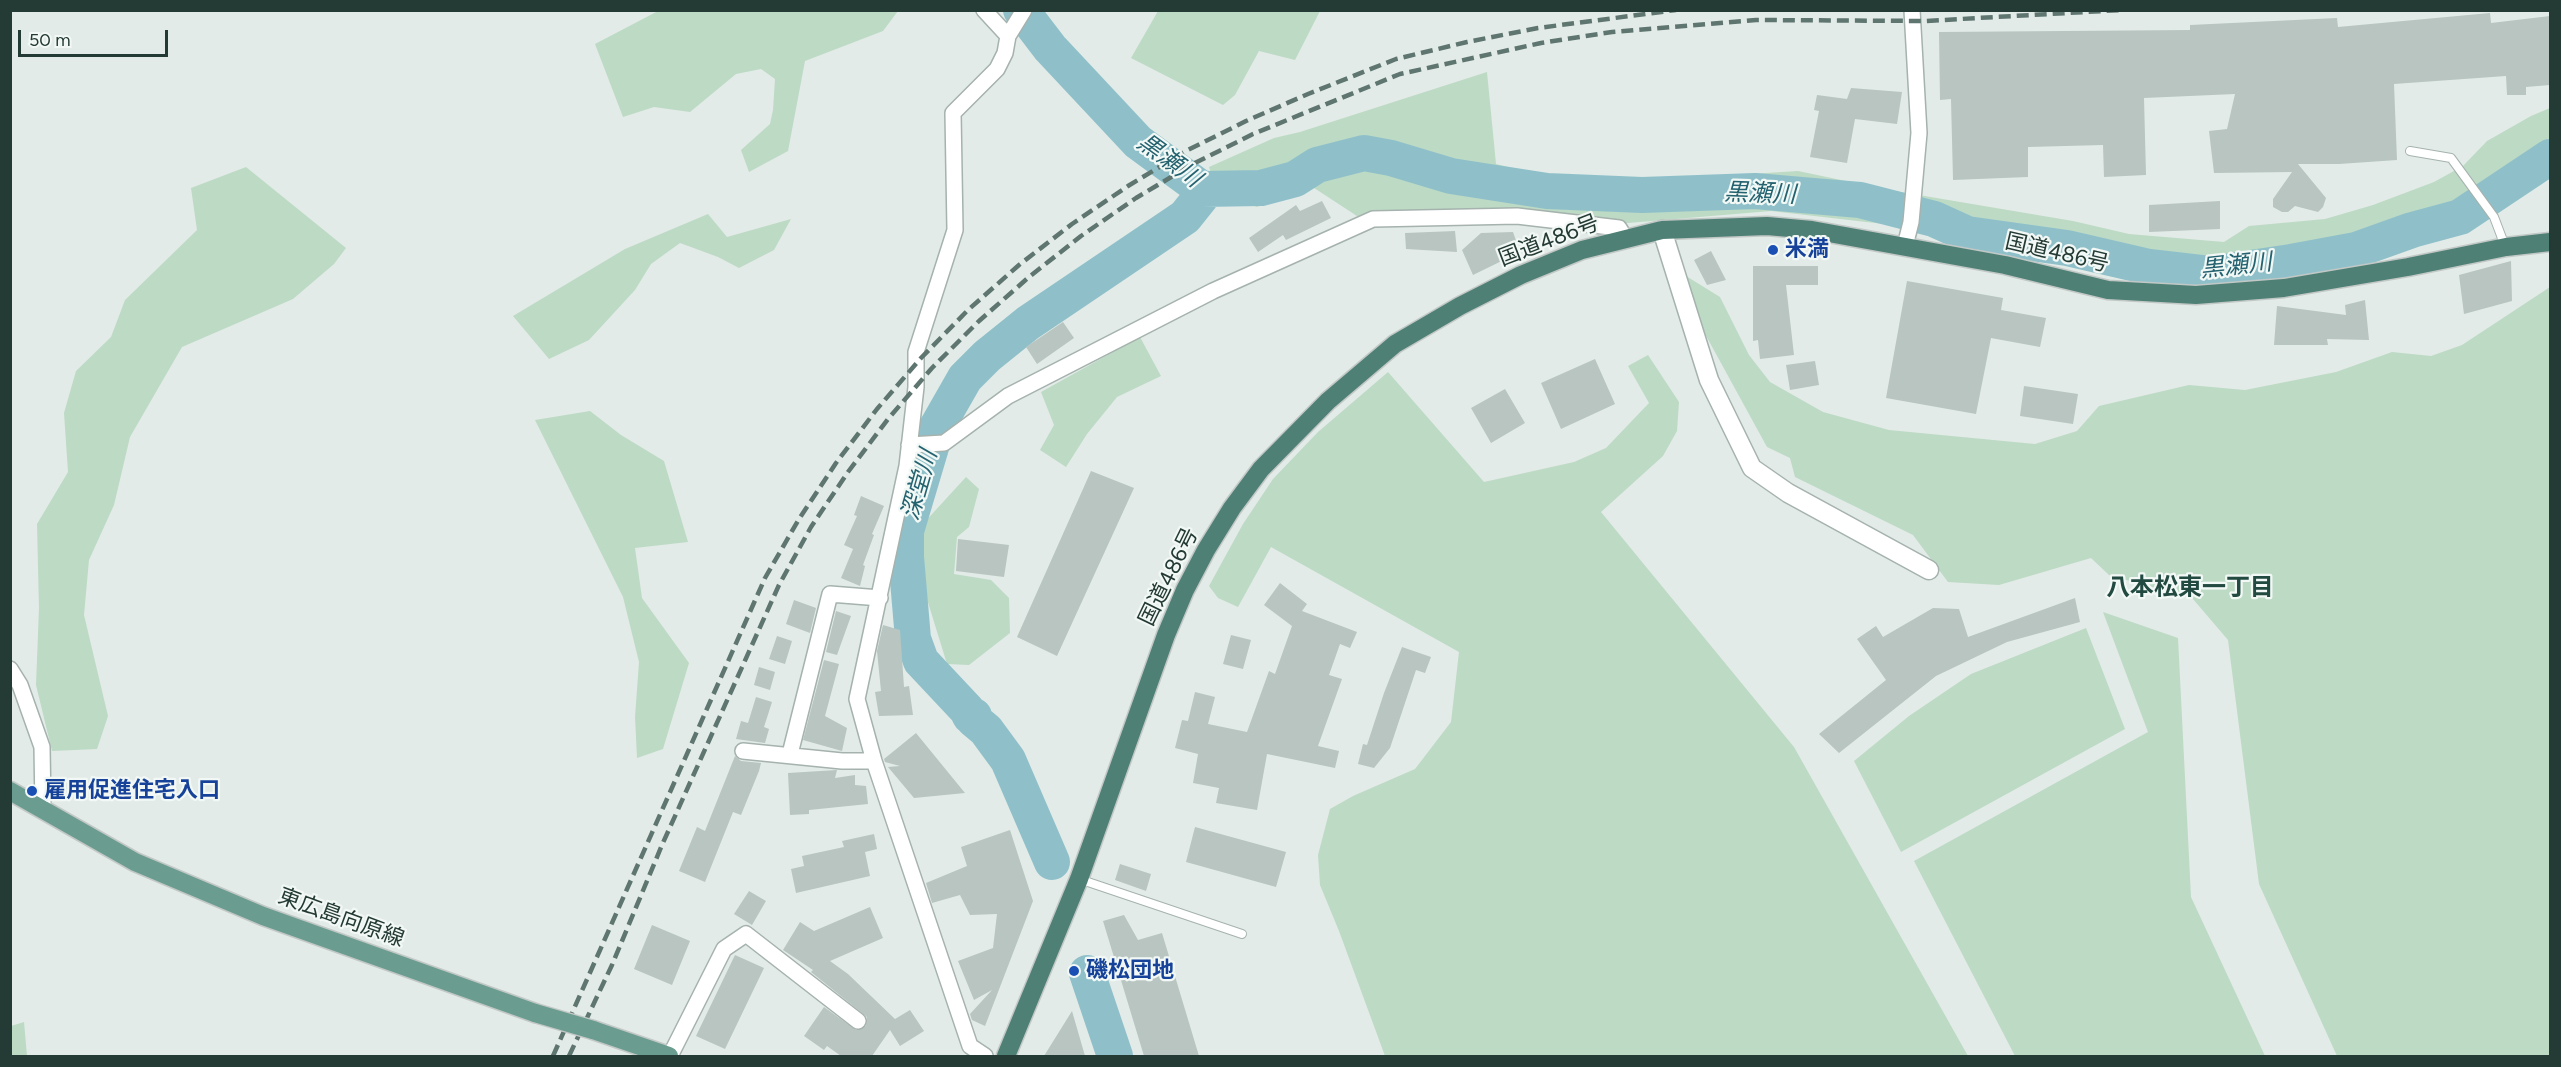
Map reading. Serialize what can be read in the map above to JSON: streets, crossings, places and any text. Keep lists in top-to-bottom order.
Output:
{
  "streets": {
    "highway": ["国道486号"],
    "main road": ["東広島向原線"]
  },
  "districts": ["八本松東一丁目"],
  "water": ["黒瀬川", "深堂川"],
  "places": ["米満", "雇用促進住宅入口", "磯松団地"],
  "scale_bar": "50 m"
}
